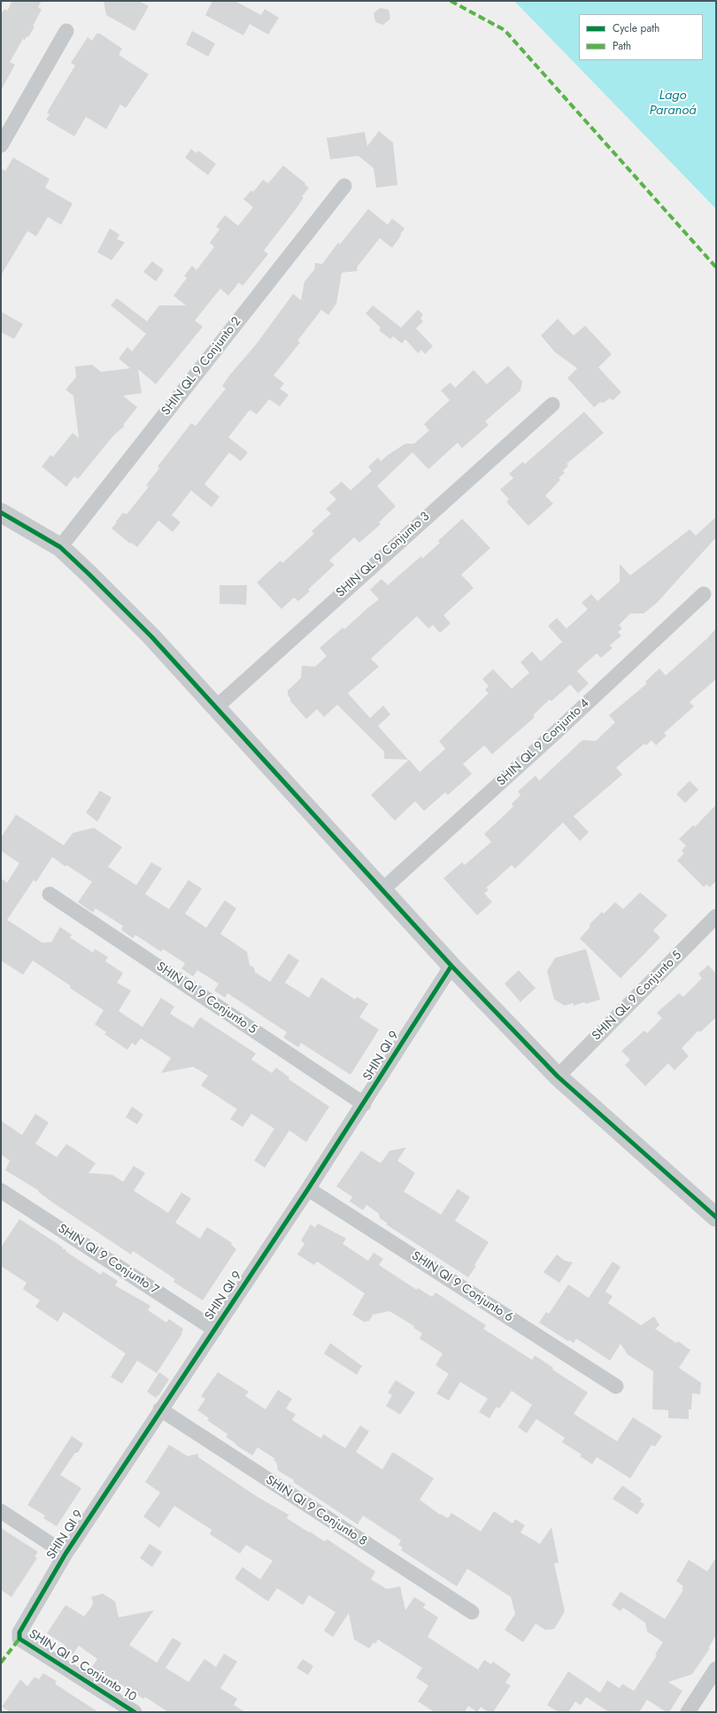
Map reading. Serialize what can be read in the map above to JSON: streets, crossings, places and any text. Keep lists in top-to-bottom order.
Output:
{
  "streets": {
    "street": [
      "SHIN QL 9 Conjunto 2",
      "SHIN QL 9 Conjunto 3",
      "SHIN QL 9 Conjunto 4",
      "SHIN QL 9 Conjunto 5",
      "SHIN QI 9 Conjunto 5",
      "SHIN QI 9",
      "SHIN QI 9 Conjunto 7",
      "SHIN QI 9 Conjunto 6",
      "SHIN QI 9 Conjunto 8",
      "SHIN QI 9 Conjunto 10"
    ]
  },
  "crossings": [
    ["SHIN QI 9 Conjunto 5", "SHIN QI 9"],
    ["SHIN QI 9", "SHIN QI 9 Conjunto 7"],
    ["SHIN QI 9", "SHIN QI 9 Conjunto 6"],
    ["SHIN QI 9", "SHIN QI 9 Conjunto 8"],
    ["SHIN QI 9", "SHIN QI 9 Conjunto 10"]
  ],
  "water": ["Lago Paranoá"],
  "legend": ["Cycle path", "Path"]
}
